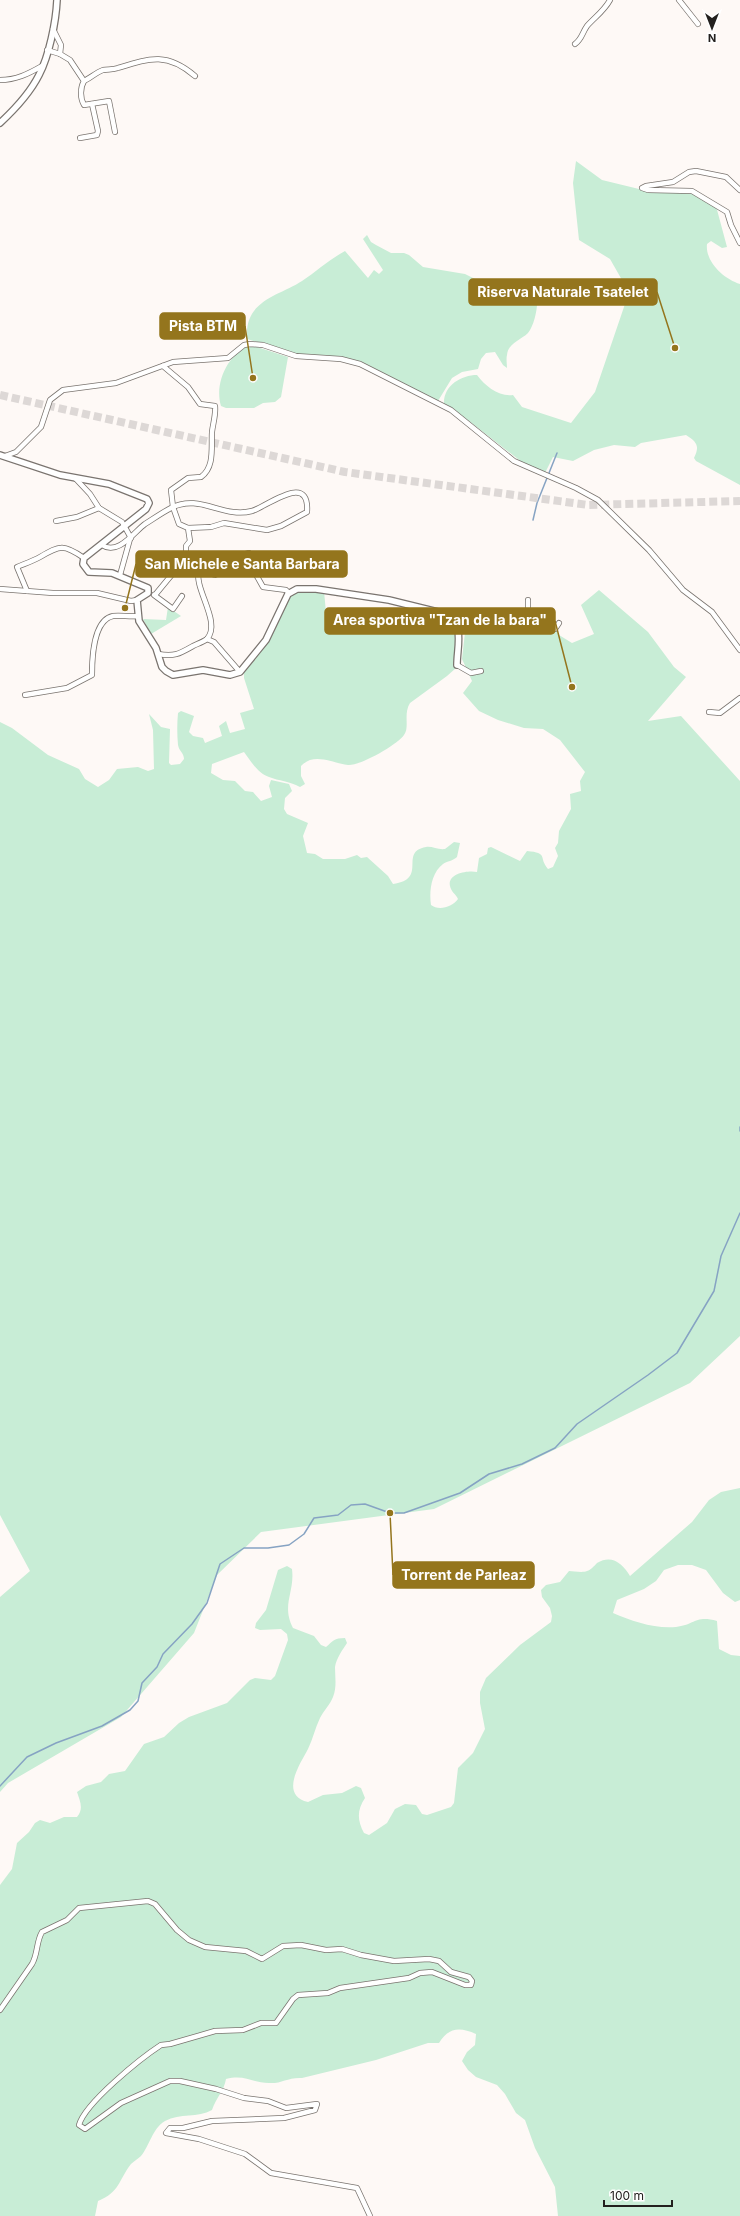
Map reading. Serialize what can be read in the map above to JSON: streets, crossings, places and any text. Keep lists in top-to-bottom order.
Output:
{
  "places": [
    "Riserva Naturale Tsatelet",
    "Pista BTM",
    "San Michele e Santa Barbara",
    "Area sportiva \"Tzan de la bara\"",
    "Torrent de Parleaz"
  ],
  "scale_bar": "100 m",
  "north": "bottom"
}
